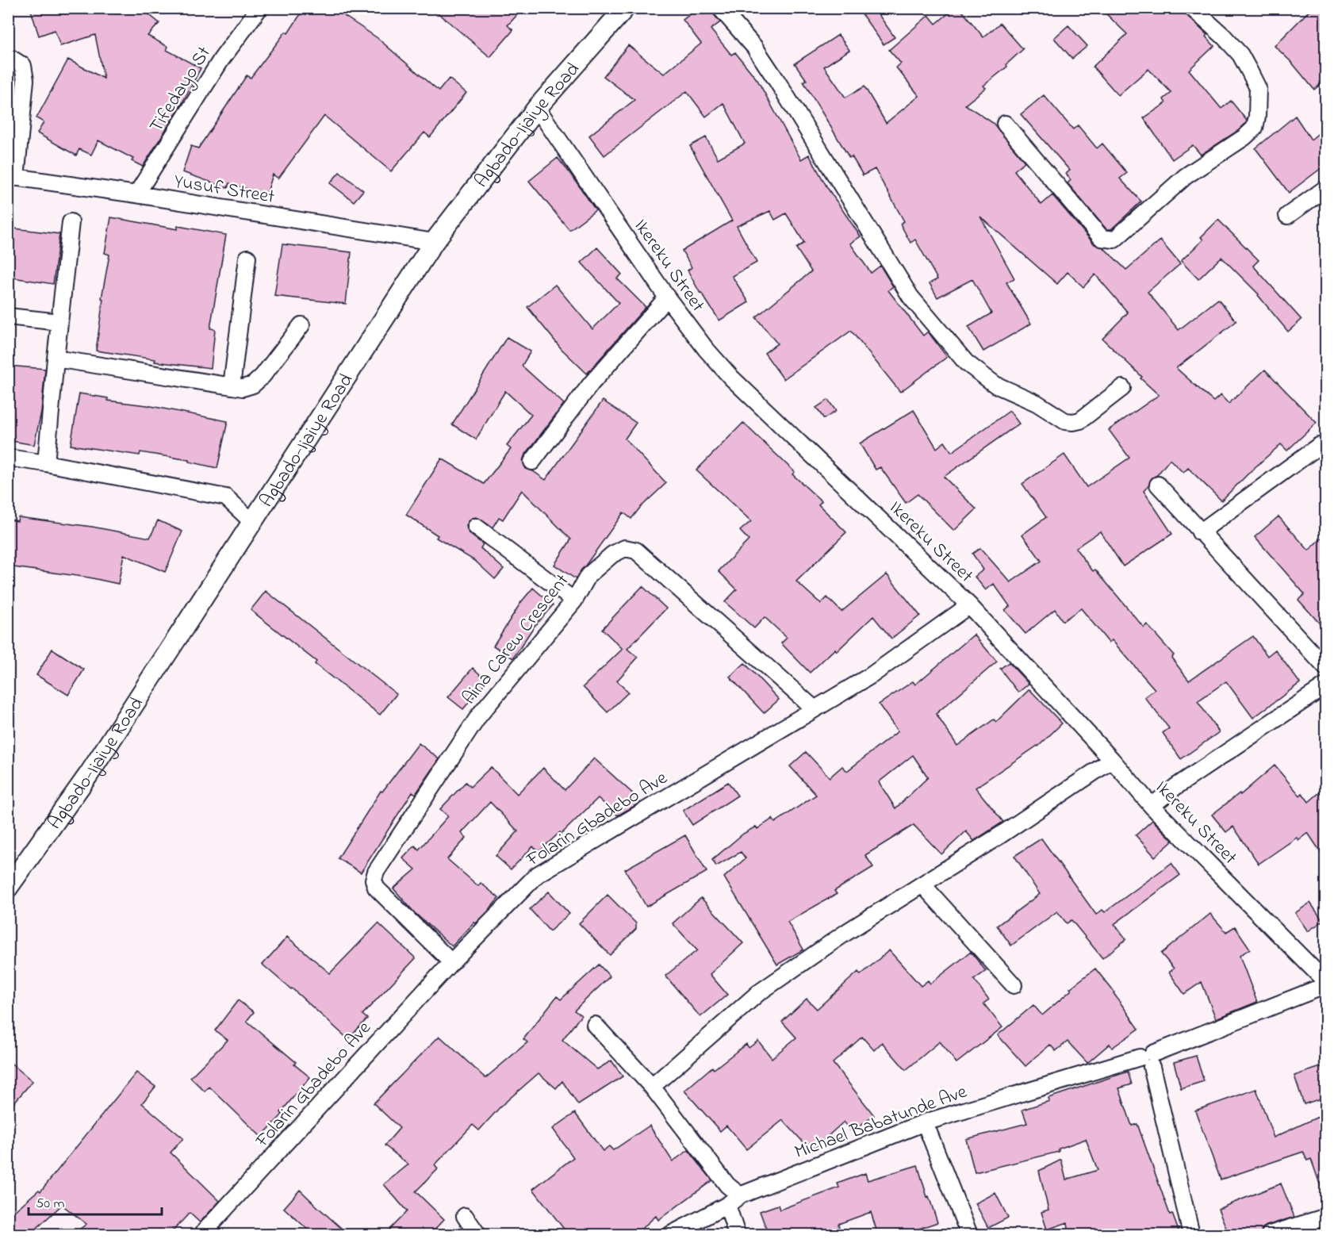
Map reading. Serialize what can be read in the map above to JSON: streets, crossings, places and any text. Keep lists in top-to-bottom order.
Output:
{
  "streets": {
    "street": [
      "Tifedayo St",
      "Agbado-Ijaiye Road",
      "Yusuf Street",
      "Ikereku Street",
      "Aina Carew Crescent",
      "Folarin Gbadebo Ave",
      "Michael Babatunde Ave"
    ]
  },
  "crossings": [
    ["Tifedayo St", "Yusuf Street"],
    ["Agbado-Ijaiye Road", "Yusuf Street"],
    ["Agbado-Ijaiye Road", "Ikereku Street"],
    ["Ikereku Street", "Folarin Gbadebo Ave"],
    ["Ikereku Street", "Michael Babatunde Ave"],
    ["Aina Carew Crescent", "Folarin Gbadebo Ave"]
  ],
  "scale_bar": "50 m"
}
